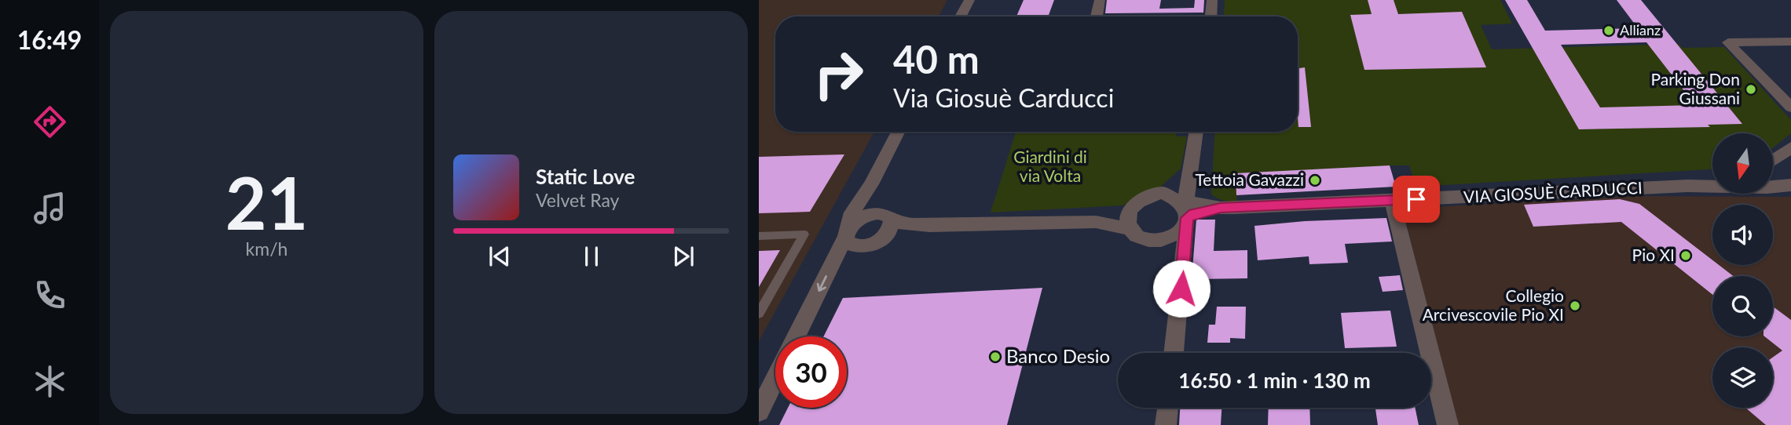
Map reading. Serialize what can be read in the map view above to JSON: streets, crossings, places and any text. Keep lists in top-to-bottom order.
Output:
{
  "streets": {
    "street": ["VIA GIOSUÈ CARDUCCI"]
  },
  "parks": ["Giardini di via Volta"],
  "places": [
    "Allianz",
    "Parking Don Giussani",
    "Tettoia Gavazzi",
    "Pio XI",
    "Collegio Arcivescovile Pio XI",
    "Banco Desio"
  ],
  "north": "bottom",
  "page": {
    "tabs": "16:49",
    "tile": ["21", "km/h"],
    "turn": ["40 m", "Via Giosuè Carducci"],
    "song": ["Static Love", "Velvet Ray"],
    "limit": "30",
    "trip": "16:50 · 1 min · 130 m"
  }
}
